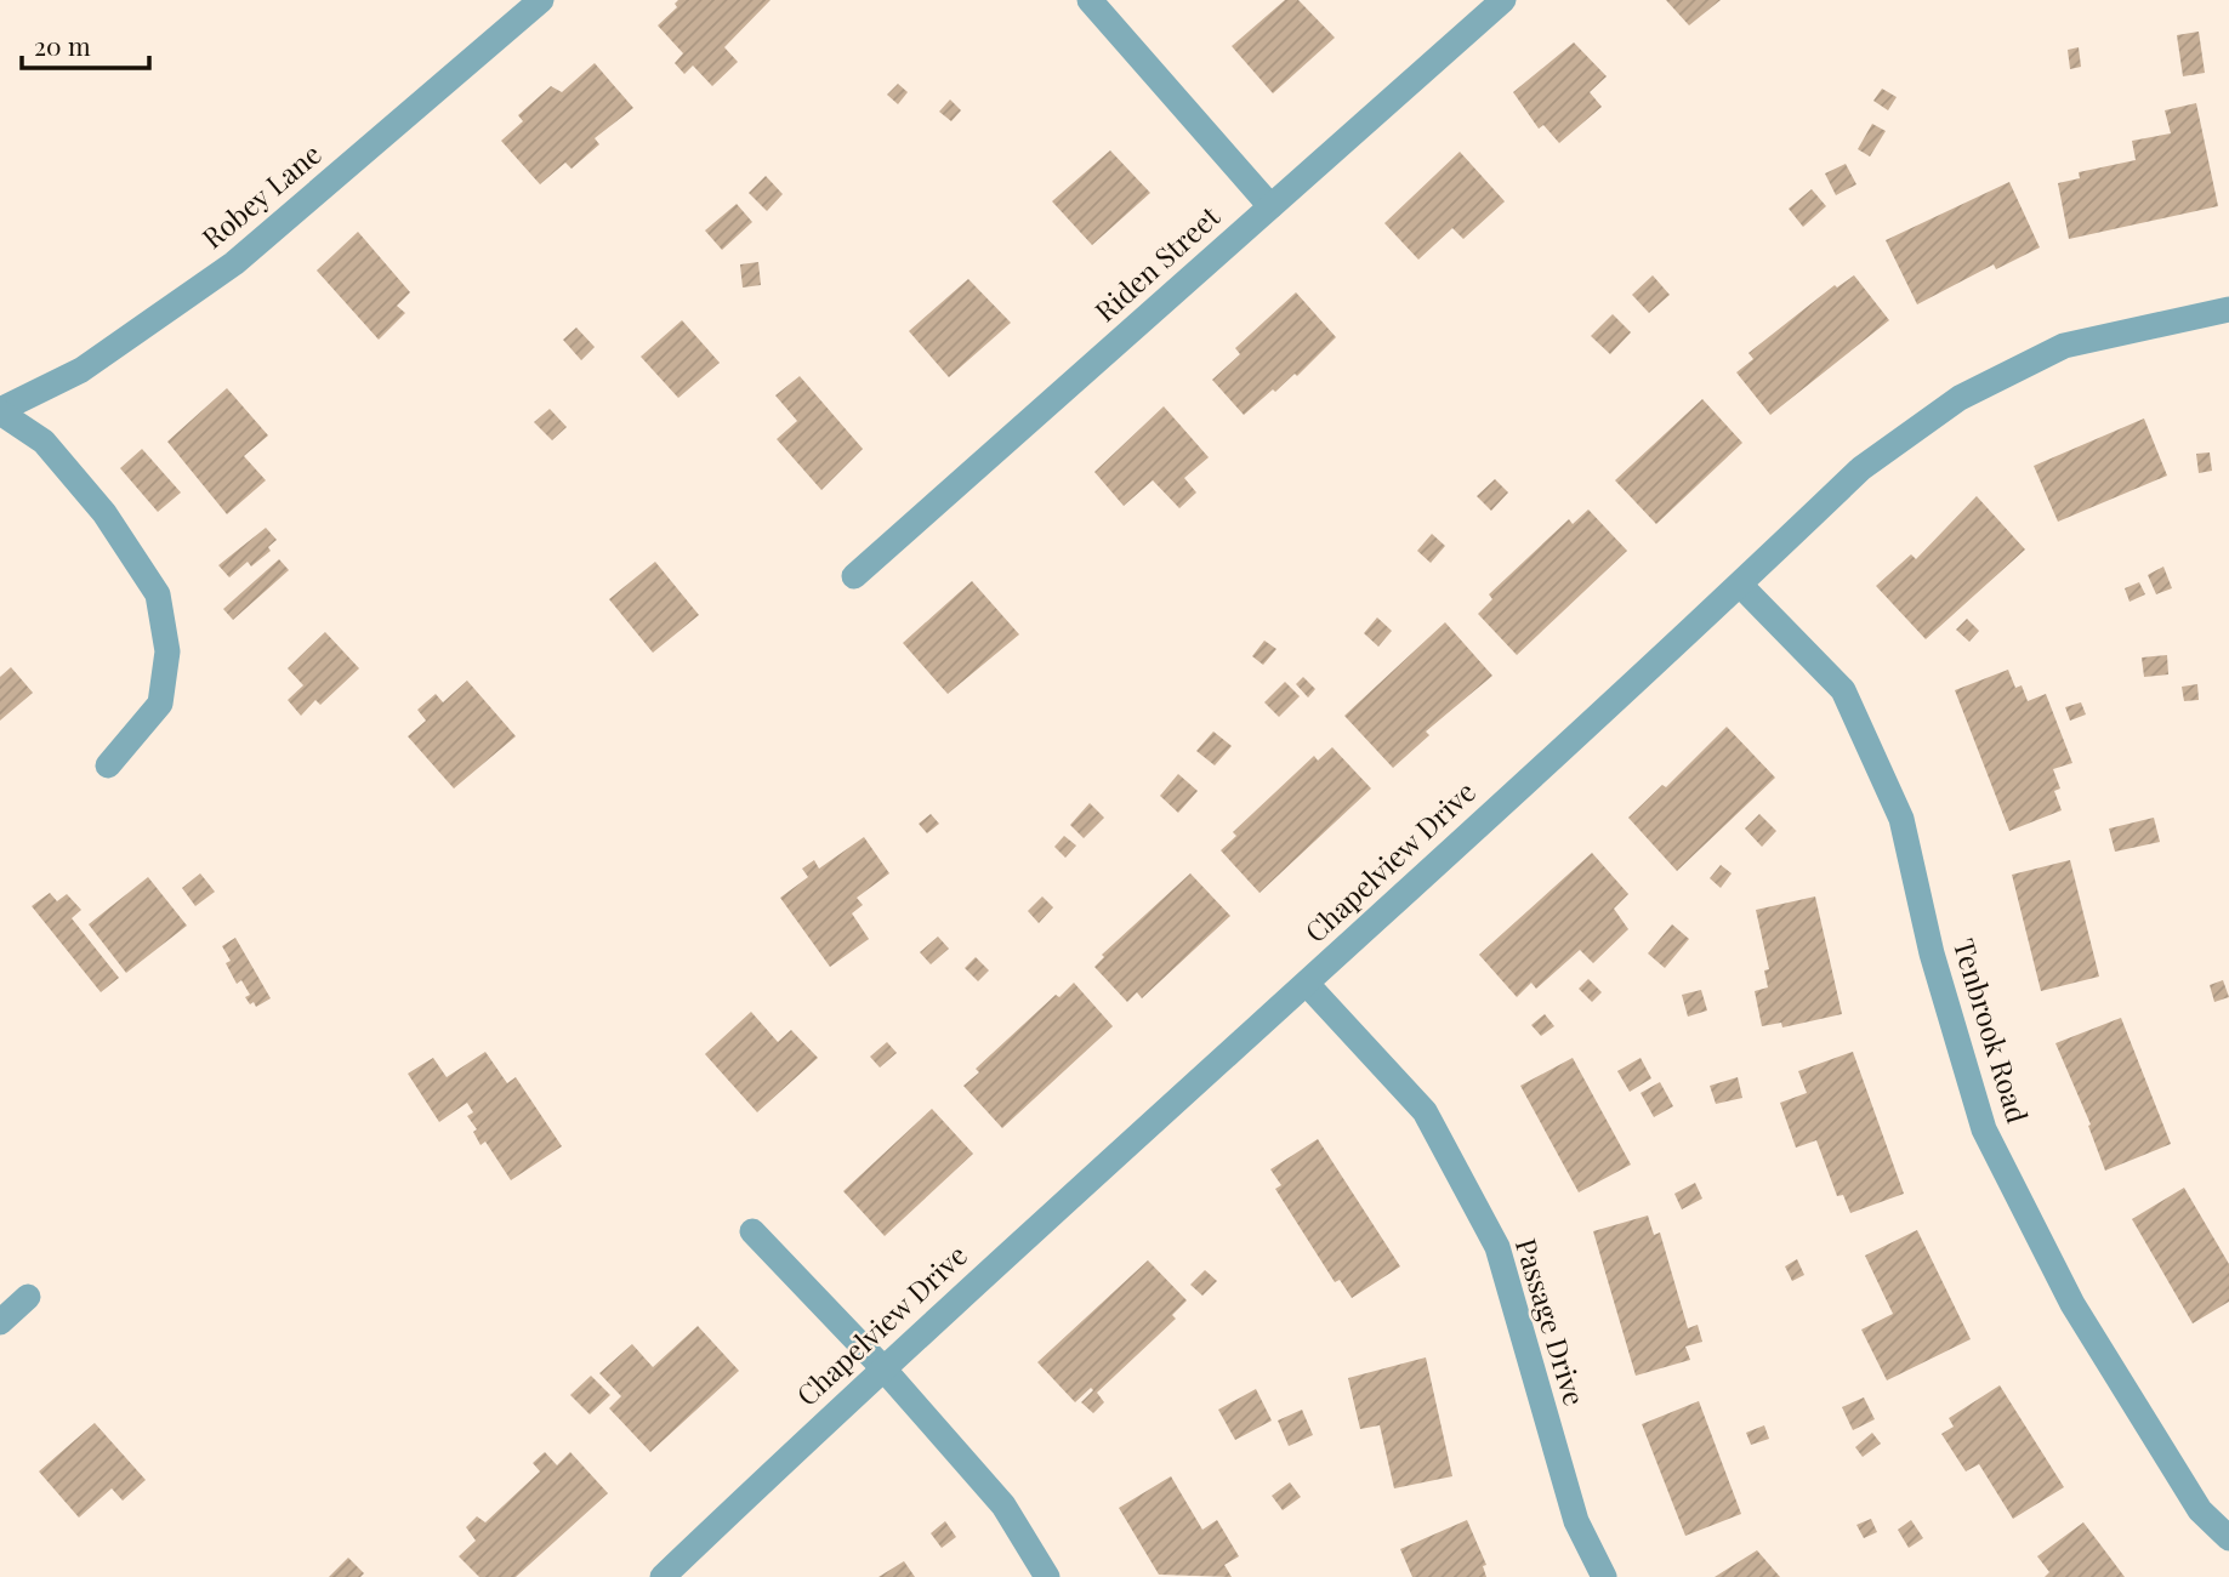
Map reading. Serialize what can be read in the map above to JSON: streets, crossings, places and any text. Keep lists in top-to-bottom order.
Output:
{
  "streets": {
    "street": [
      "Robey Lane",
      "Riden Street",
      "Chapelview Drive",
      "Tenbrook Road",
      "Passage Drive"
    ]
  },
  "crossings": [
    ["Chapelview Drive", "Tenbrook Road"],
    ["Chapelview Drive", "Passage Drive"]
  ],
  "scale_bar": "20 m"
}
